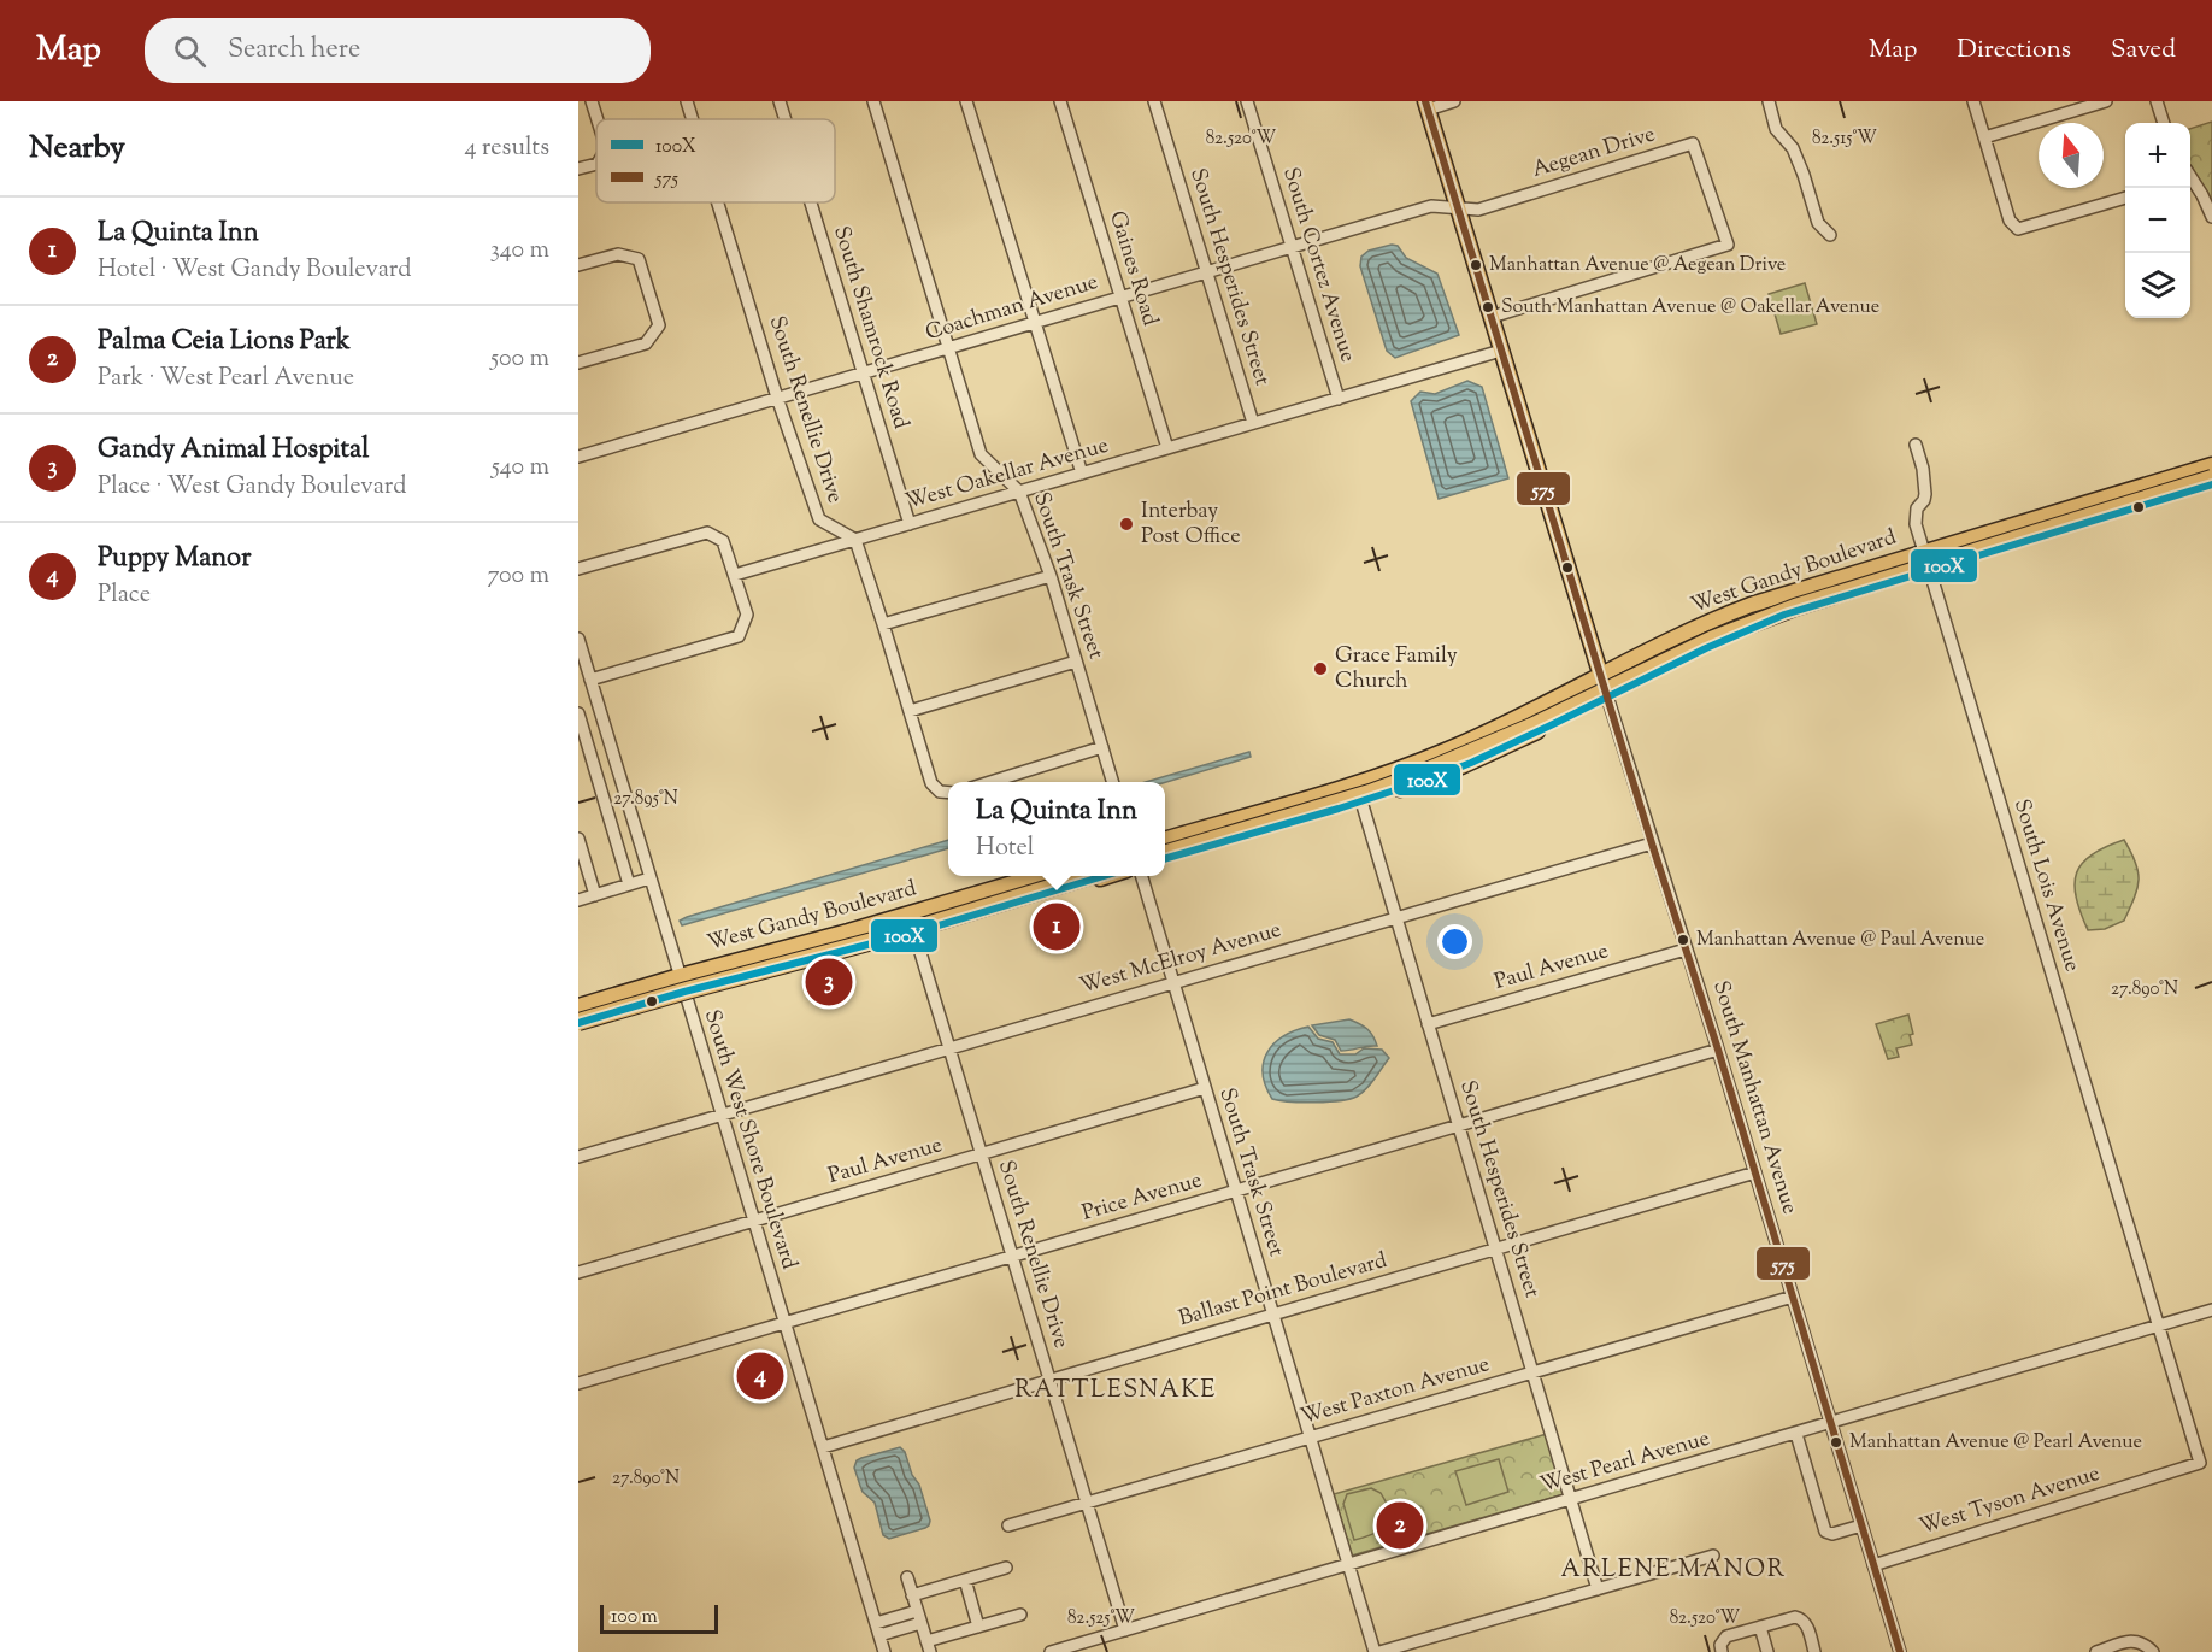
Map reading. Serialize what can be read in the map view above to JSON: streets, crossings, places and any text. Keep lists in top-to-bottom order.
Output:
{
  "streets": {
    "main road": ["West Gandy Boulevard", "South Manhattan Avenue"],
    "street": [
      "Aegean Drive",
      "South Cortez Avenue",
      "Gaines Road",
      "South Hesperides Street",
      "Coachman Avenue",
      "South Shamrock Road",
      "South Renellie Drive",
      "West Oakellar Avenue",
      "South Trask Street",
      "South Lois Avenue",
      "West McElroy Avenue",
      "Paul Avenue",
      "South West Shore Boulevard",
      "Price Avenue",
      "Ballast Point Boulevard",
      "West Paxton Avenue",
      "West Pearl Avenue",
      "West Tyson Avenue"
    ]
  },
  "crossings": [
    ["Aegean Drive", "Coachman Avenue"],
    ["Aegean Drive", "South Manhattan Avenue"],
    ["South Cortez Avenue", "Coachman Avenue"],
    ["South Cortez Avenue", "West Oakellar Avenue"],
    ["Gaines Road", "Coachman Avenue"],
    ["Gaines Road", "West Oakellar Avenue"],
    ["South Hesperides Street", "Coachman Avenue"],
    ["South Hesperides Street", "West Oakellar Avenue"],
    ["South Hesperides Street", "West Gandy Boulevard"],
    ["South Hesperides Street", "West McElroy Avenue"],
    ["South Hesperides Street", "Paul Avenue"],
    ["South Hesperides Street", "Price Avenue"],
    ["South Hesperides Street", "Ballast Point Boulevard"],
    ["South Hesperides Street", "West Paxton Avenue"],
    ["South Hesperides Street", "West Pearl Avenue"],
    ["Coachman Avenue", "South Shamrock Road"],
    ["Coachman Avenue", "South Renellie Drive"],
    ["Coachman Avenue", "South Trask Street"],
    ["Coachman Avenue", "South Manhattan Avenue"],
    ["South Shamrock Road", "West Oakellar Avenue"],
    ["South Renellie Drive", "West Oakellar Avenue"],
    ["South Renellie Drive", "West Gandy Boulevard"],
    ["South Renellie Drive", "West McElroy Avenue"],
    ["South Renellie Drive", "Paul Avenue"],
    ["South Renellie Drive", "Price Avenue"],
    ["South Renellie Drive", "Ballast Point Boulevard"],
    ["South Renellie Drive", "West Paxton Avenue"],
    ["South Renellie Drive", "West Pearl Avenue"],
    ["West Oakellar Avenue", "South Trask Street"],
    ["West Oakellar Avenue", "South Manhattan Avenue"],
    ["West Gandy Boulevard", "South Lois Avenue"],
    ["West Gandy Boulevard", "South Manhattan Avenue"],
    ["West Gandy Boulevard", "South West Shore Boulevard"],
    ["South Trask Street", "West McElroy Avenue"],
    ["South Trask Street", "Paul Avenue"],
    ["South Trask Street", "Price Avenue"],
    ["South Trask Street", "Ballast Point Boulevard"],
    ["South Trask Street", "West Paxton Avenue"],
    ["South Trask Street", "West Pearl Avenue"],
    ["South Lois Avenue", "West Pearl Avenue"],
    ["South Lois Avenue", "West Tyson Avenue"],
    ["West McElroy Avenue", "South Manhattan Avenue"],
    ["West McElroy Avenue", "South West Shore Boulevard"],
    ["Paul Avenue", "South Manhattan Avenue"],
    ["Paul Avenue", "South West Shore Boulevard"],
    ["South Manhattan Avenue", "Price Avenue"],
    ["South Manhattan Avenue", "Ballast Point Boulevard"],
    ["South Manhattan Avenue", "West Paxton Avenue"],
    ["South Manhattan Avenue", "West Pearl Avenue"],
    ["South Manhattan Avenue", "West Tyson Avenue"],
    ["South West Shore Boulevard", "Price Avenue"],
    ["South West Shore Boulevard", "Ballast Point Boulevard"]
  ],
  "districts": ["RATTLESNAKE", "ARLENE MANOR"],
  "places": [
    "Manhattan Avenue @ Aegean Drive",
    "South Manhattan Avenue @ Oakellar Avenue",
    "Interbay Post Office",
    "Grace Family Church",
    "Manhattan Avenue @ Paul Avenue",
    "Manhattan Avenue @ Pearl Avenue"
  ],
  "lines": ["transit line 575", "transit line 100X"],
  "legend": ["100X", "575"],
  "scale_bar": "100 m",
  "north": "top",
  "page": {
    "header": "Map",
    "search": "Search here",
    "nav": ["Map", "Directions", "Saved"],
    "heading": ["Nearby", "4 results"],
    "map_buttons": ["+", "−"],
    "list": [
      {
        "mark": "1",
        "name": "La Quinta Inn",
        "note": "Hotel · West Gandy Boulevard",
        "value": "340 m"
      },
      {
        "mark": "2",
        "name": "Palma Ceia Lions Park",
        "note": "Park · West Pearl Avenue",
        "value": "500 m"
      },
      {
        "mark": "3",
        "name": "Gandy Animal Hospital",
        "note": "Place · West Gandy Boulevard",
        "value": "540 m"
      },
      {
        "mark": "4",
        "name": "Puppy Manor",
        "note": "Place",
        "value": "700 m"
      }
    ],
    "popup": ["La Quinta Inn", "Hotel"],
    "pins": [
      "1",
      "3",
      "4",
      "2"
    ],
    "scale": "100 m"
  },
  "coordinates": [
    "82.520°W",
    "82.515°W",
    "27.895°N",
    "27.890°N",
    "82.525°W"
  ]
}
